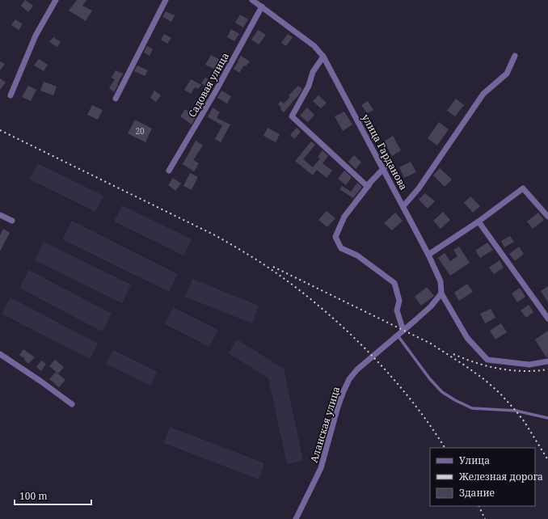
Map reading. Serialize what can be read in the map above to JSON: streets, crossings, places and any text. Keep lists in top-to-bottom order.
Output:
{
  "streets": {
    "street": ["Садовая улица", "улица Гарданова", "Аланская улица"]
  },
  "crossings": [
    ["Садовая улица", "улица Гарданова"],
    ["улица Гарданова", "Аланская улица"]
  ],
  "house_numbers": ["20"],
  "legend": ["Улица", "Железная дорога", "Здание"],
  "scale_bar": "100 m"
}
